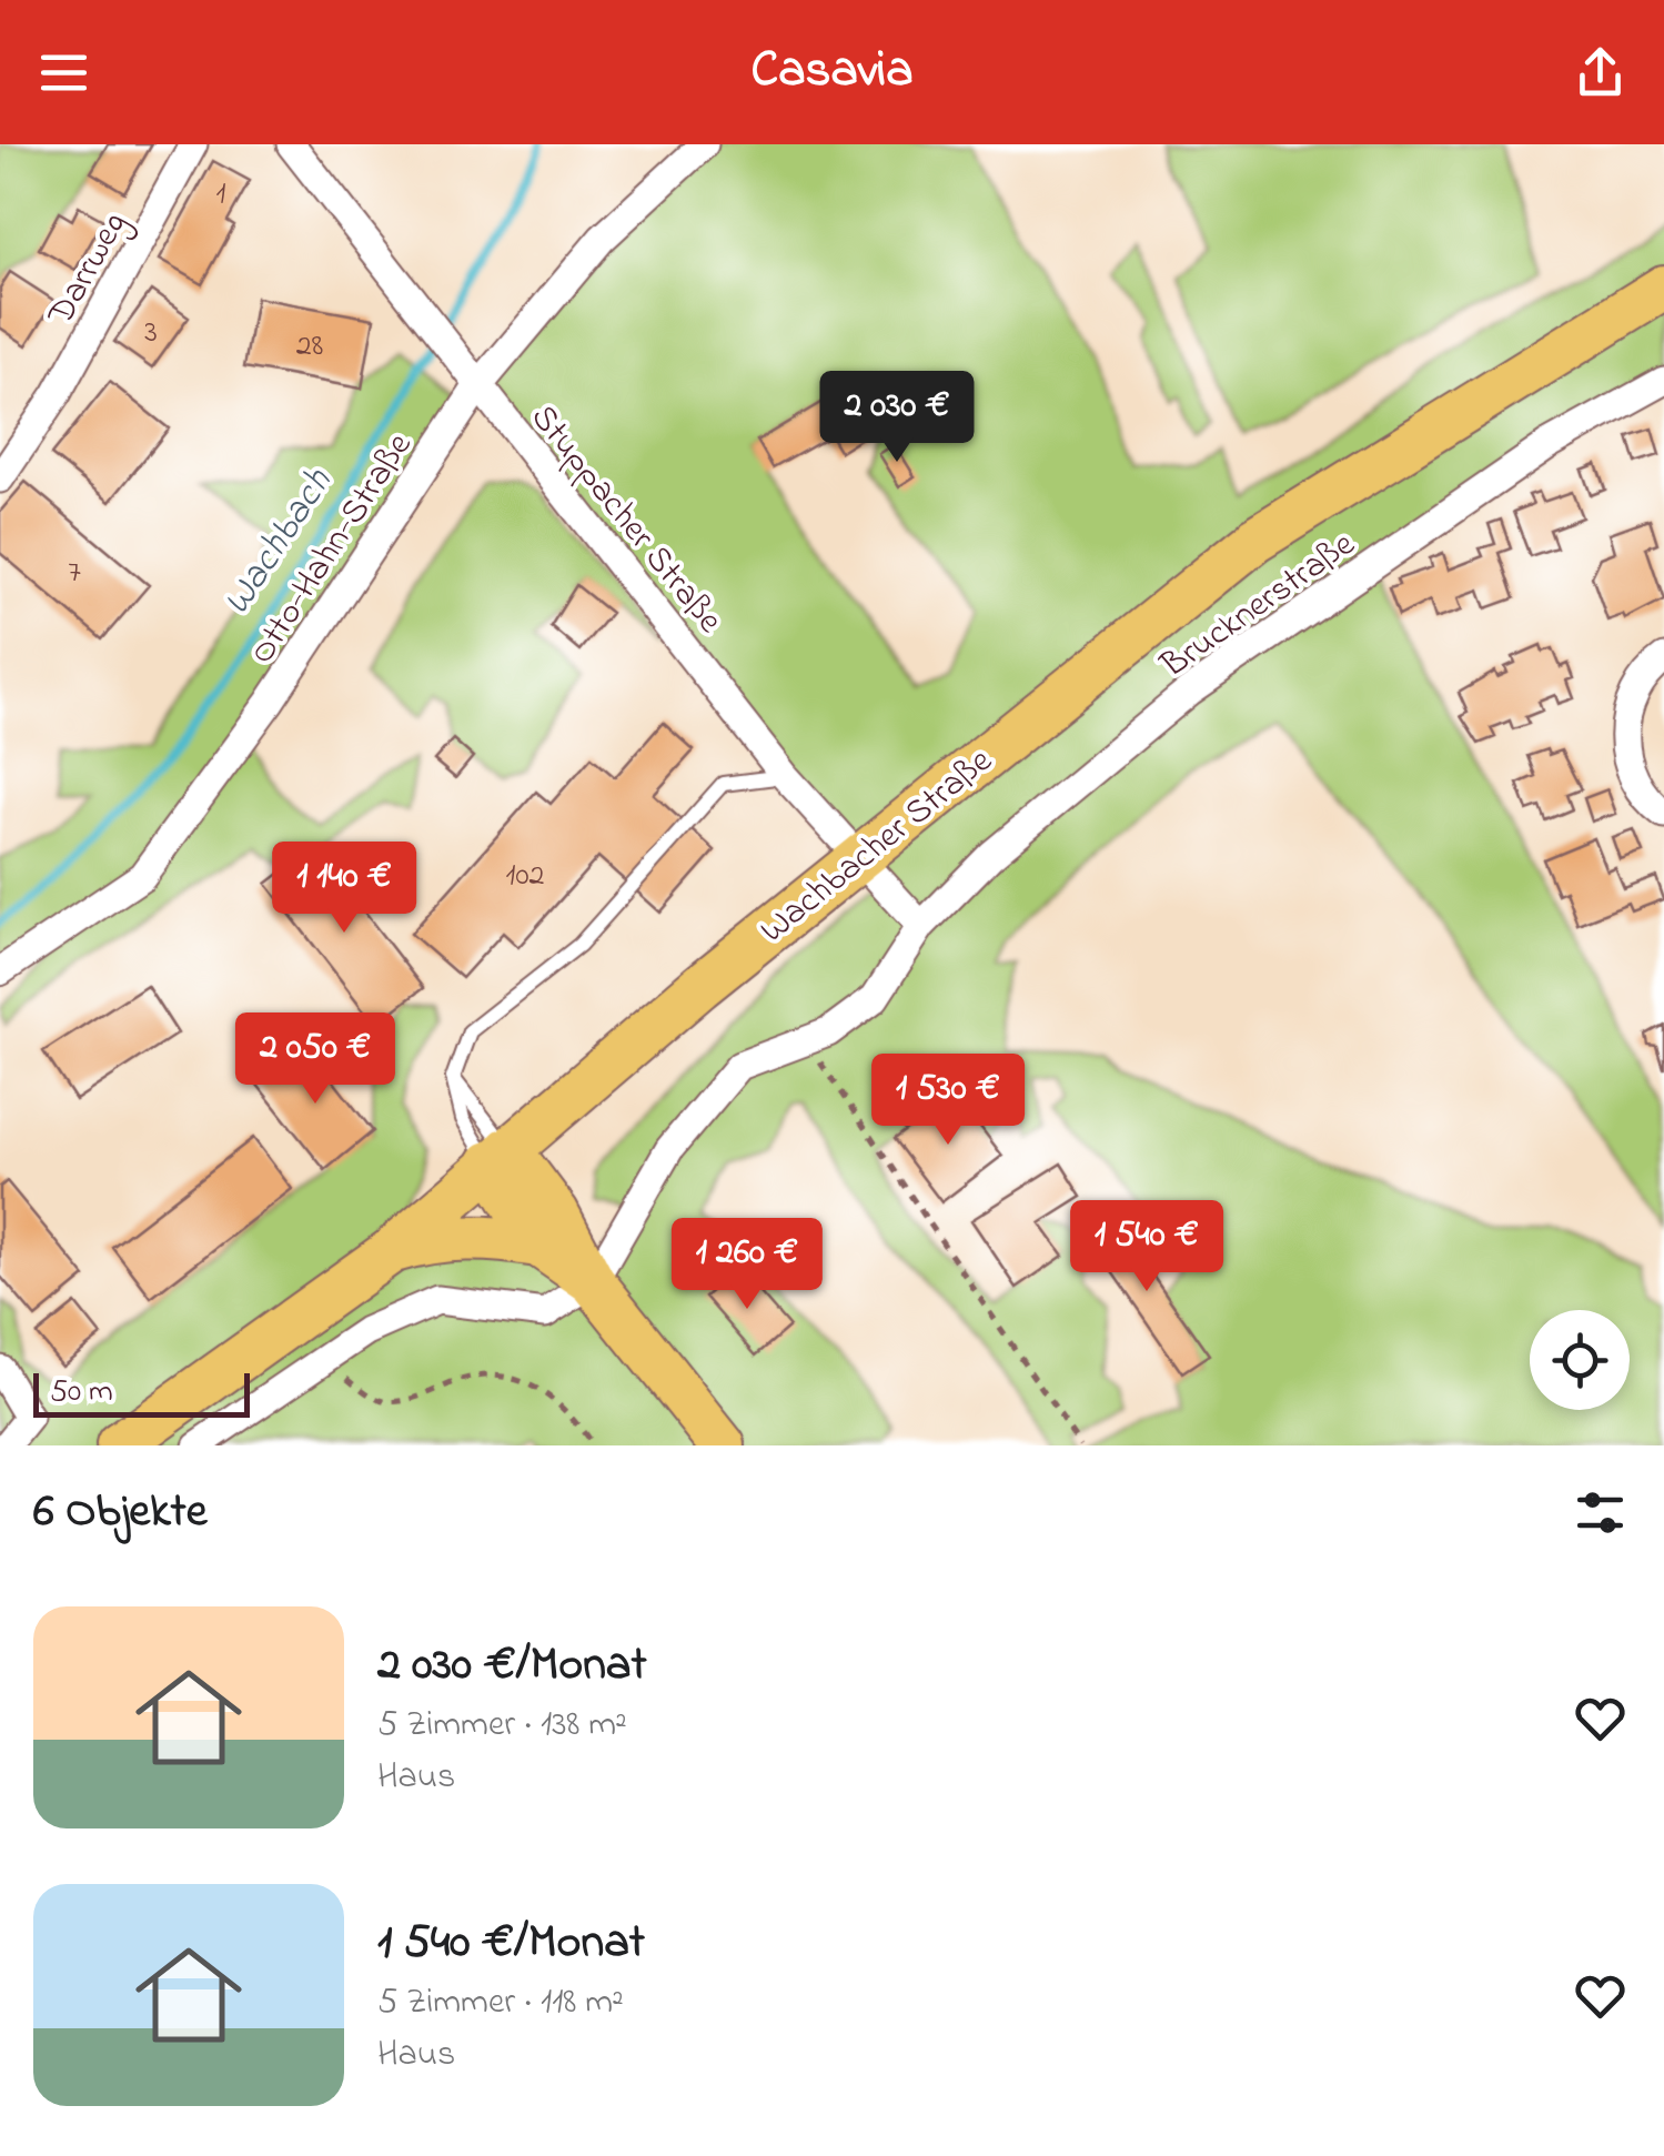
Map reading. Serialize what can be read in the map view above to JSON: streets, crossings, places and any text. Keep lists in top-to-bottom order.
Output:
{
  "streets": {
    "main road": ["Wachbacher Straße"],
    "street": [
      "Darrweg",
      "Stuppacher Straße",
      "Otto-Hahn-Straße",
      "Brucknerstraße"
    ]
  },
  "crossings": [
    ["Stuppacher Straße", "Otto-Hahn-Straße"],
    ["Stuppacher Straße", "Brucknerstraße"],
    ["Stuppacher Straße", "Wachbacher Straße"]
  ],
  "water": ["Wachbach"],
  "house_numbers": [
    "1",
    "3",
    "28",
    "7",
    "102"
  ],
  "scale_bar": "50 m",
  "page": {
    "header": "Casavia",
    "price": [
      "2 030 €",
      "1 140 €",
      "2 050 €",
      "1 530 €",
      "1 540 €",
      "1 260 €"
    ],
    "scale": "50 m",
    "heading": "6 Objekte",
    "list": [
      {
        "name": "2 030 €/Monat",
        "note": "5 Zimmer · 138 m² · Haus"
      },
      {
        "name": "1 540 €/Monat",
        "note": "5 Zimmer · 118 m² · Haus"
      }
    ]
  }
}
